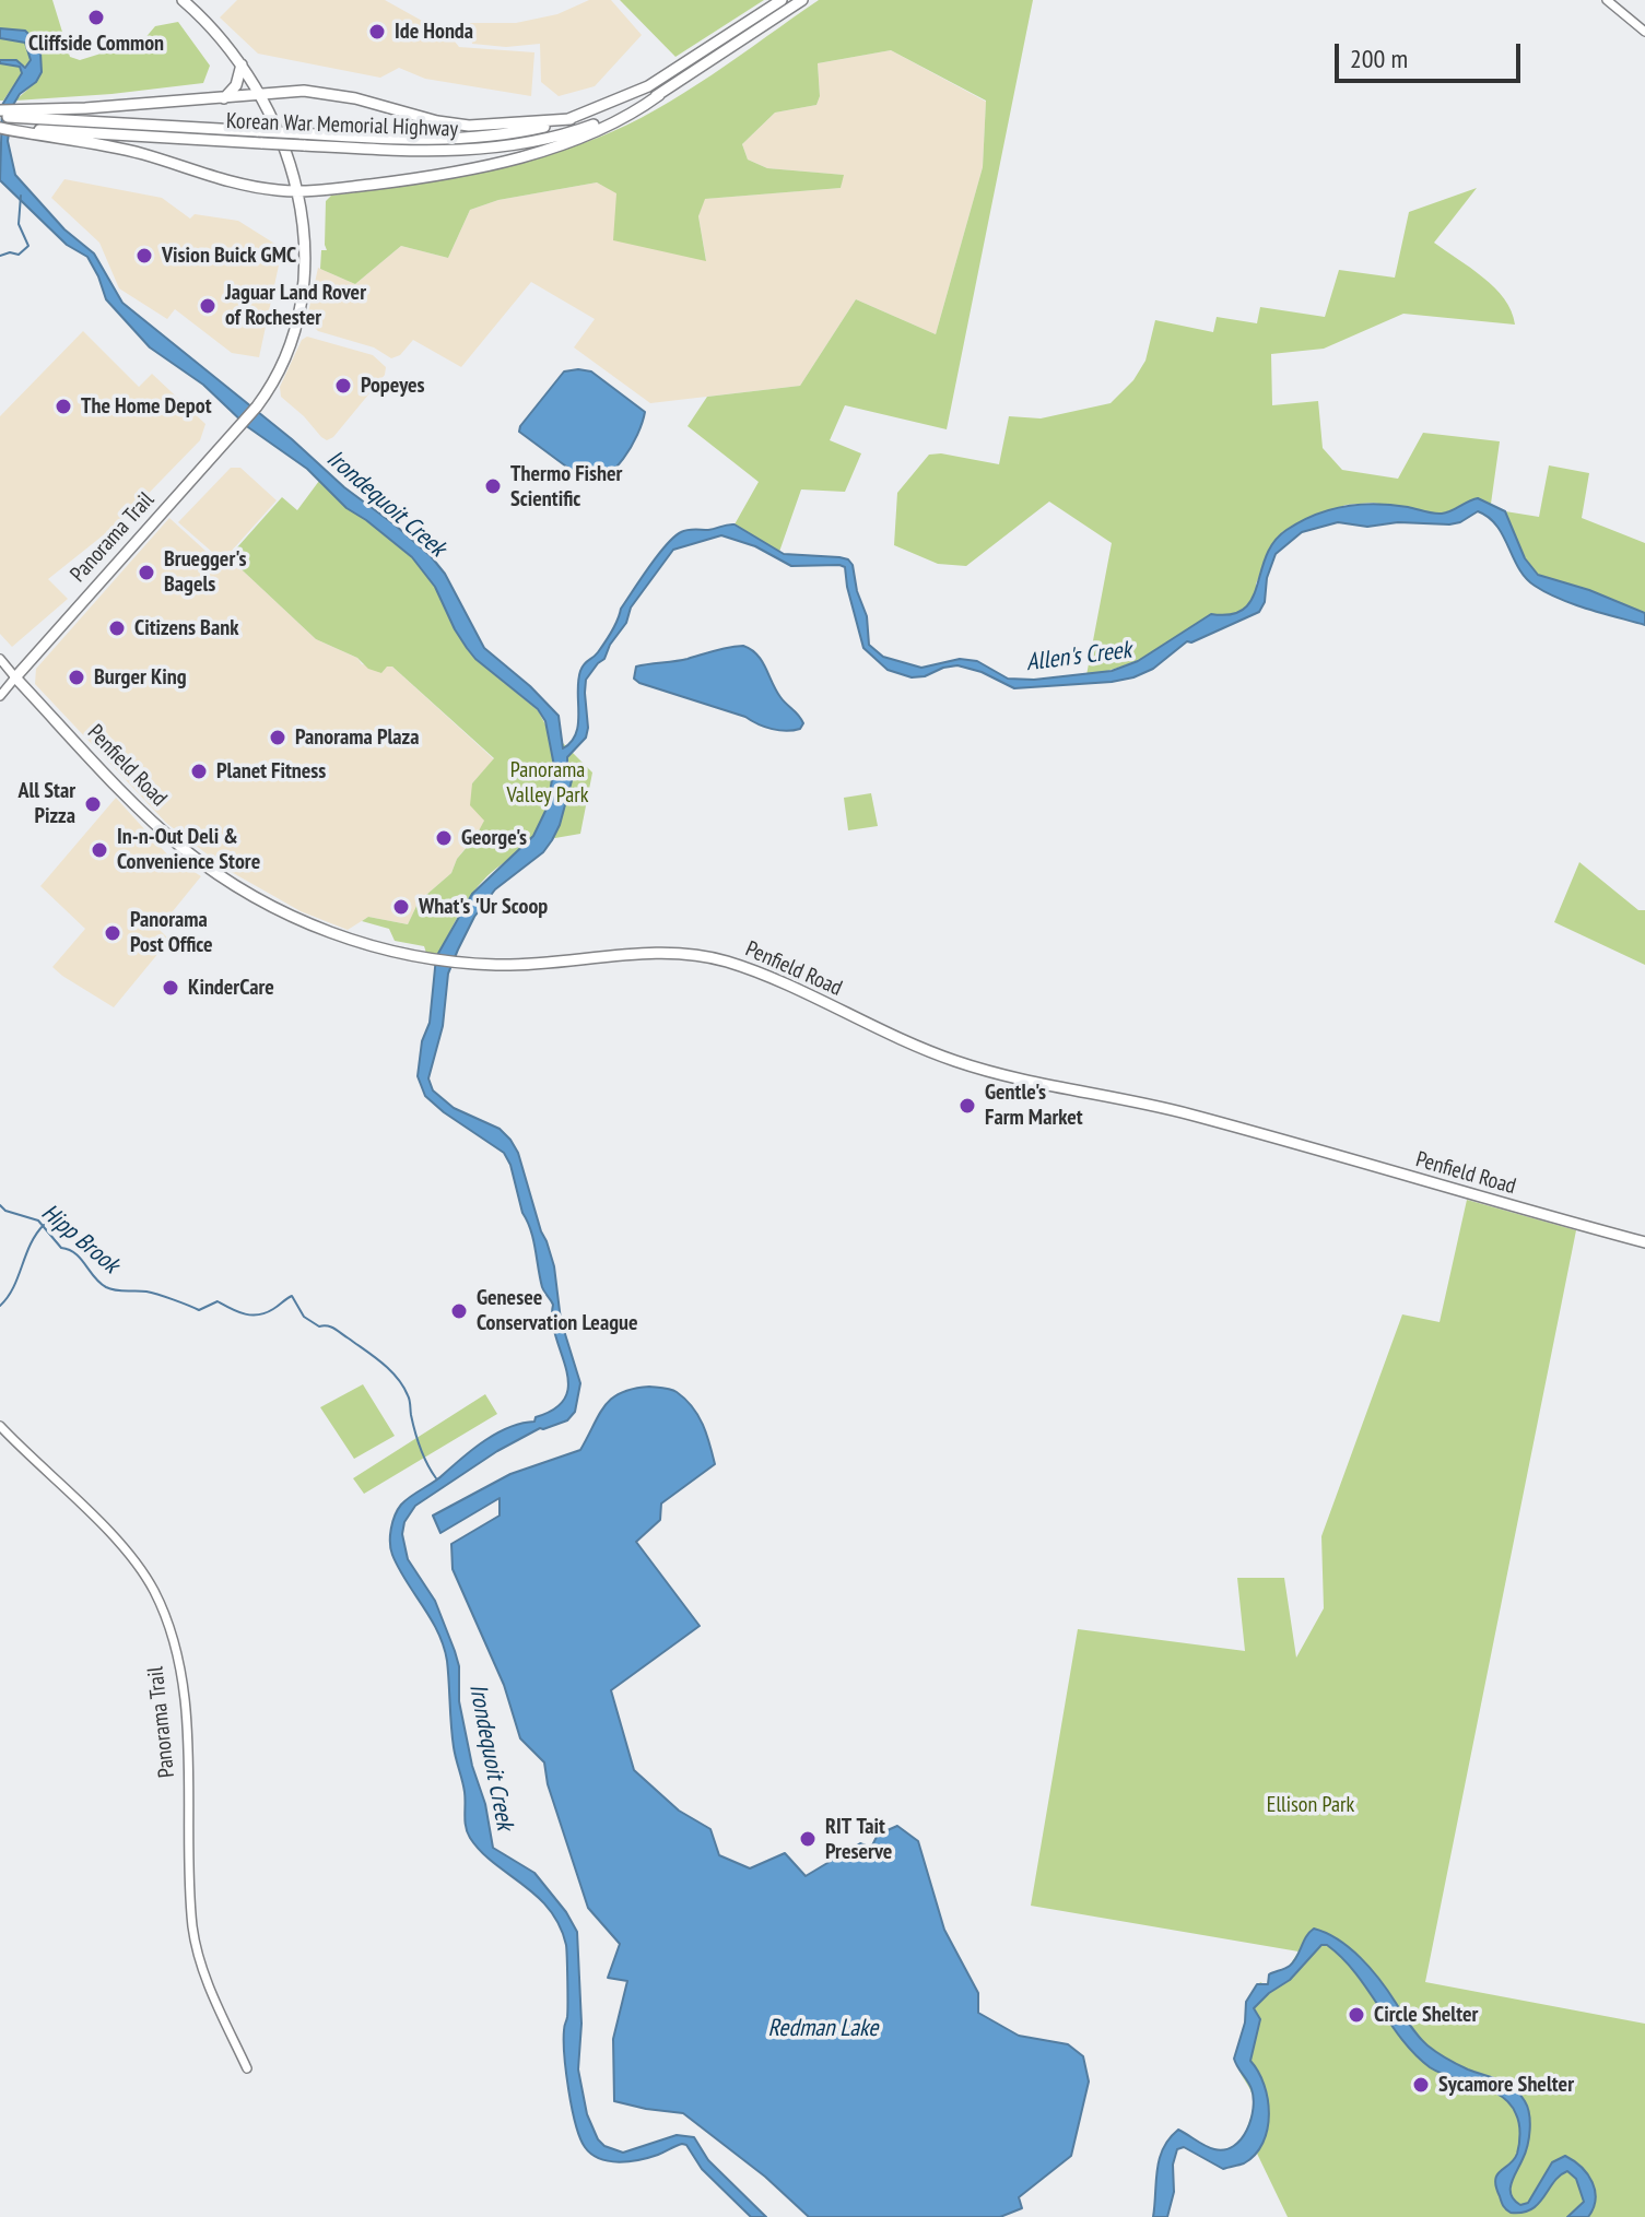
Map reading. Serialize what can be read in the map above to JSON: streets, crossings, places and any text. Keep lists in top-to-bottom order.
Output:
{
  "streets": {
    "main road": ["Korean War Memorial Highway", "Panorama Trail", "Penfield Road"]
  },
  "crossings": [
    ["Panorama Trail", "Penfield Road"]
  ],
  "water": [
    "Irondequoit Creek",
    "Allen's Creek",
    "Hipp Brook",
    "Redman Lake"
  ],
  "parks": ["Panorama Valley Park", "Ellison Park"],
  "places": [
    "Cliffside Common",
    "Ide Honda",
    "Vision Buick GMC",
    "Jaguar Land Rover of Rochester",
    "Popeyes",
    "The Home Depot",
    "Thermo Fisher Scientific",
    "Bruegger's Bagels",
    "Citizens Bank",
    "Burger King",
    "Panorama Plaza",
    "Planet Fitness",
    "All Star Pizza",
    "George's",
    "In-n-Out Deli & Convenience Store",
    "What's 'Ur Scoop",
    "Panorama Post Office",
    "KinderCare",
    "Gentle's Farm Market",
    "Genesee Conservation League",
    "RIT Tait Preserve",
    "Circle Shelter",
    "Sycamore Shelter"
  ],
  "scale_bar": "200 m"
}
